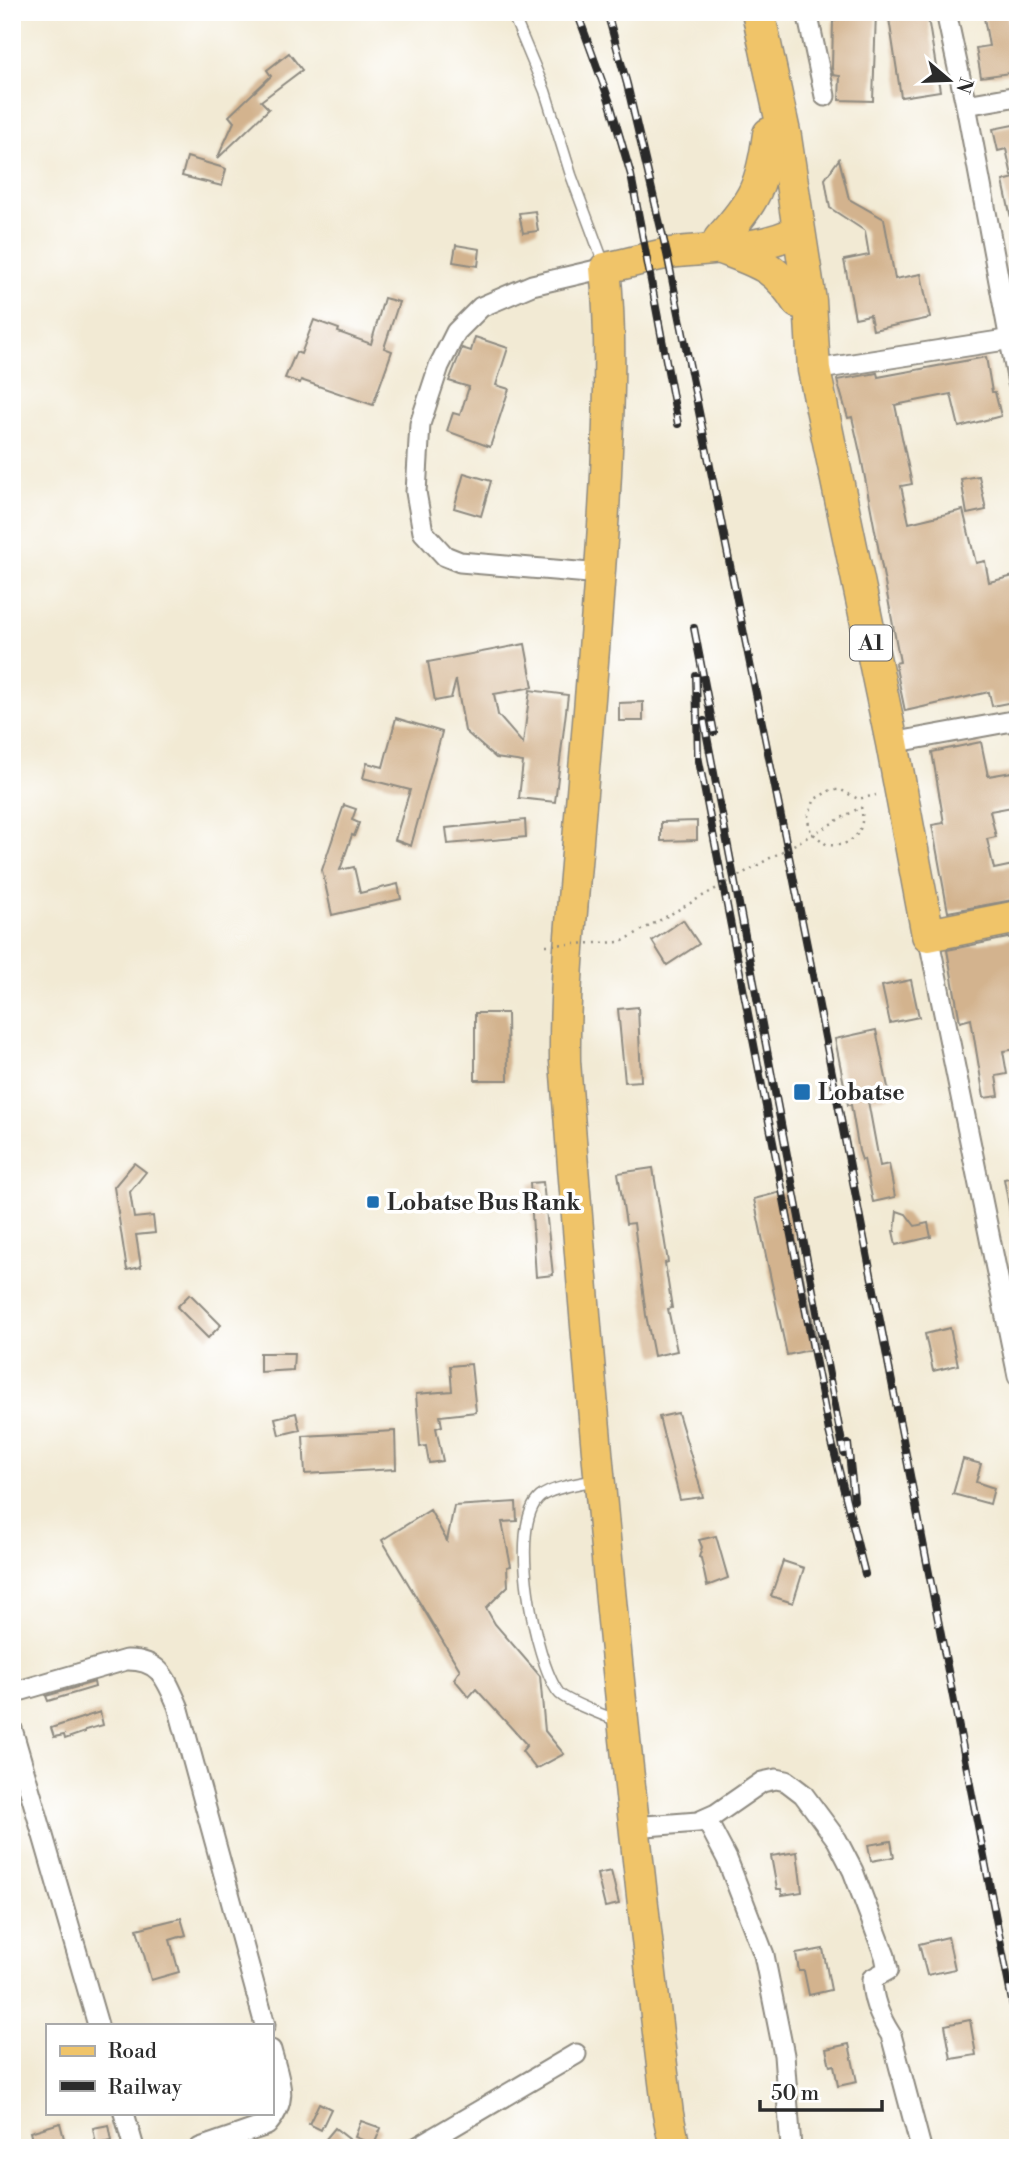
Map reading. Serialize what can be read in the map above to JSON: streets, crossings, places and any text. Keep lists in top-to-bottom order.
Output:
{
  "streets": {
    "highway": ["A1"]
  },
  "places": {
    "transit": ["Lobatse", "Lobatse Bus Rank"]
  },
  "legend": ["Road", "Railway"],
  "scale_bar": "50 m",
  "north": "right"
}
